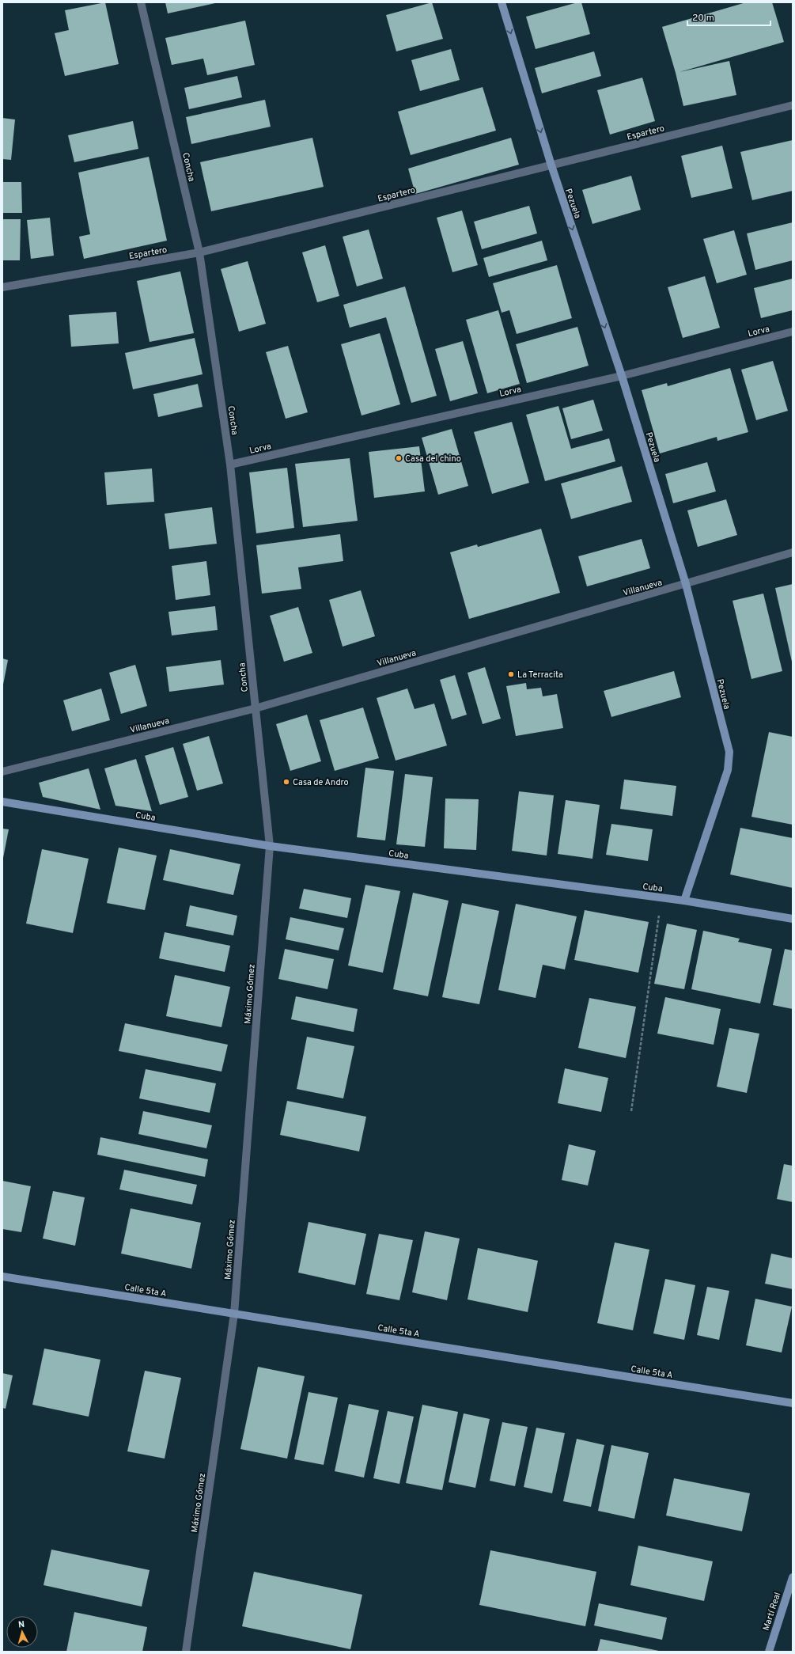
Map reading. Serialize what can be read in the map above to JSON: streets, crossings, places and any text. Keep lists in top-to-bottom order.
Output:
{
  "streets": {
    "street": [
      "Espartero",
      "Concha",
      "Pezuela",
      "Lorva",
      "Villanueva",
      "Cuba",
      "Máximo Gómez",
      "Calle 5ta A",
      "Martí Real"
    ]
  },
  "crossings": [
    ["Espartero", "Concha"],
    ["Espartero", "Pezuela"],
    ["Concha", "Lorva"],
    ["Concha", "Villanueva"],
    ["Concha", "Cuba"],
    ["Concha", "Máximo Gómez"],
    ["Pezuela", "Lorva"],
    ["Pezuela", "Villanueva"],
    ["Pezuela", "Cuba"],
    ["Cuba", "Máximo Gómez"],
    ["Máximo Gómez", "Calle 5ta A"]
  ],
  "one_way": ["Pezuela"],
  "places": ["Casa del chino", "La Terracita", "Casa de Andro"],
  "scale_bar": "20 m",
  "north": "top"
}
